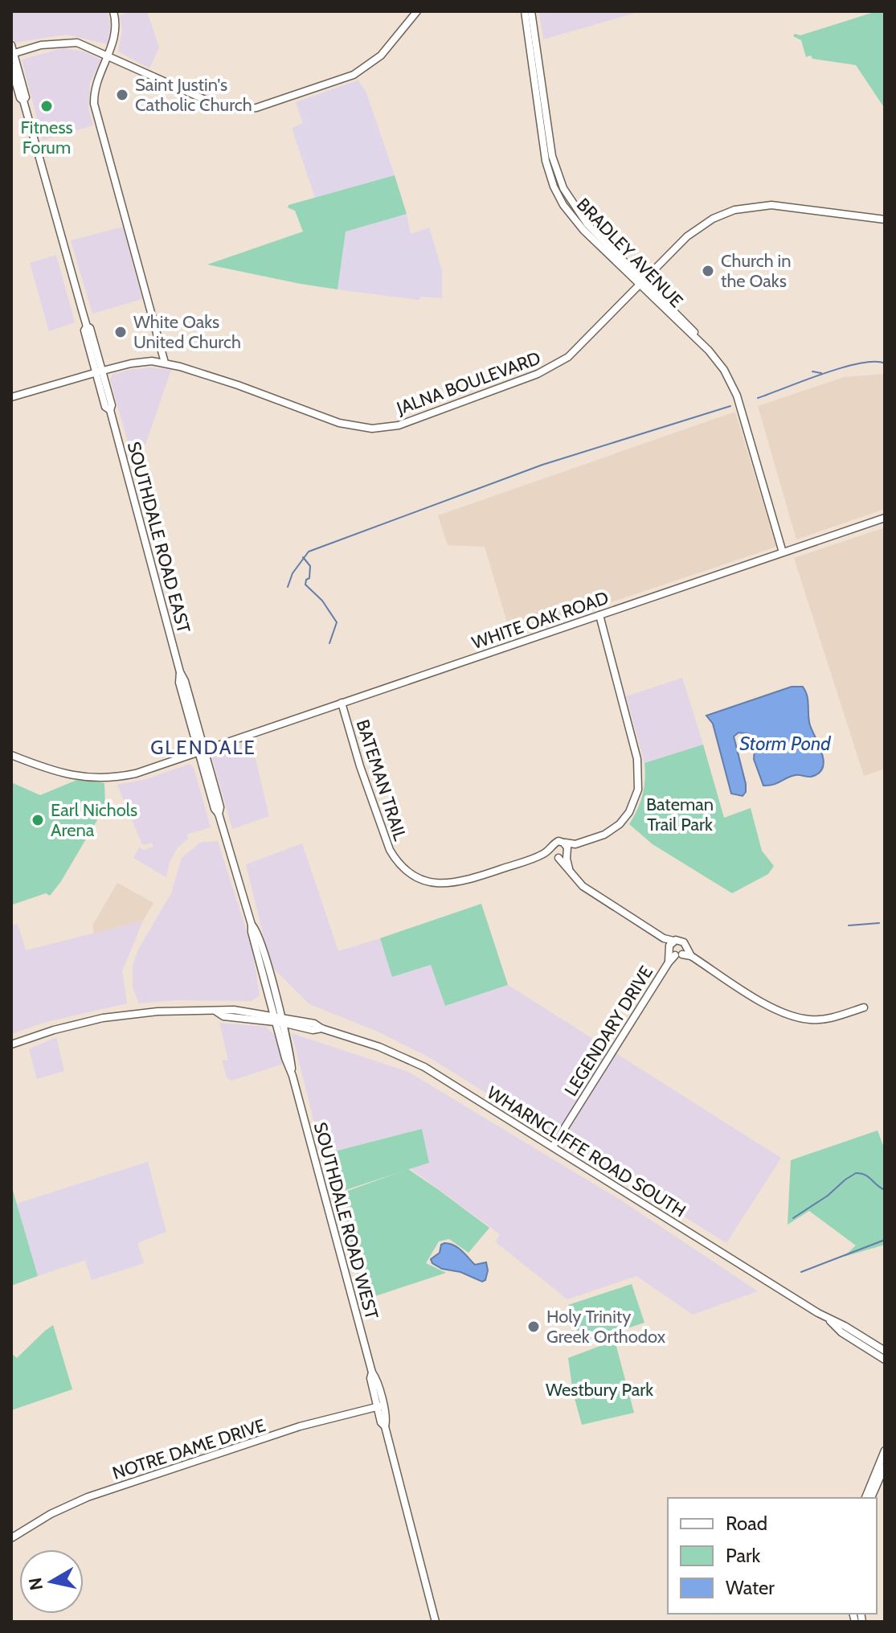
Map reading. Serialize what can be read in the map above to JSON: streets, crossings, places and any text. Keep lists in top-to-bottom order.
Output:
{
  "streets": {
    "street": [
      "BRADLEY AVENUE",
      "JALNA BOULEVARD",
      "SOUTHDALE ROAD EAST",
      "WHITE OAK ROAD",
      "BATEMAN TRAIL",
      "LEGENDARY DRIVE",
      "WHARNCLIFFE ROAD SOUTH",
      "SOUTHDALE ROAD WEST",
      "NOTRE DAME DRIVE"
    ]
  },
  "crossings": [
    ["BRADLEY AVENUE", "JALNA BOULEVARD"],
    ["BRADLEY AVENUE", "WHITE OAK ROAD"],
    ["JALNA BOULEVARD", "SOUTHDALE ROAD EAST"],
    ["SOUTHDALE ROAD EAST", "WHITE OAK ROAD"],
    ["SOUTHDALE ROAD EAST", "WHARNCLIFFE ROAD SOUTH"],
    ["SOUTHDALE ROAD EAST", "SOUTHDALE ROAD WEST"],
    ["WHITE OAK ROAD", "BATEMAN TRAIL"],
    ["LEGENDARY DRIVE", "WHARNCLIFFE ROAD SOUTH"],
    ["WHARNCLIFFE ROAD SOUTH", "SOUTHDALE ROAD WEST"],
    ["SOUTHDALE ROAD WEST", "NOTRE DAME DRIVE"]
  ],
  "districts": ["GLENDALE"],
  "water": ["Storm Pond"],
  "parks": ["Bateman Trail Park", "Westbury Park"],
  "places": [
    "Saint Justin's Catholic Church",
    "Fitness Forum",
    "Church in the Oaks",
    "White Oaks United Church",
    "Earl Nichols Arena",
    "Holy Trinity Greek Orthodox"
  ],
  "legend": ["Road", "Park", "Water"],
  "north": "left"
}
